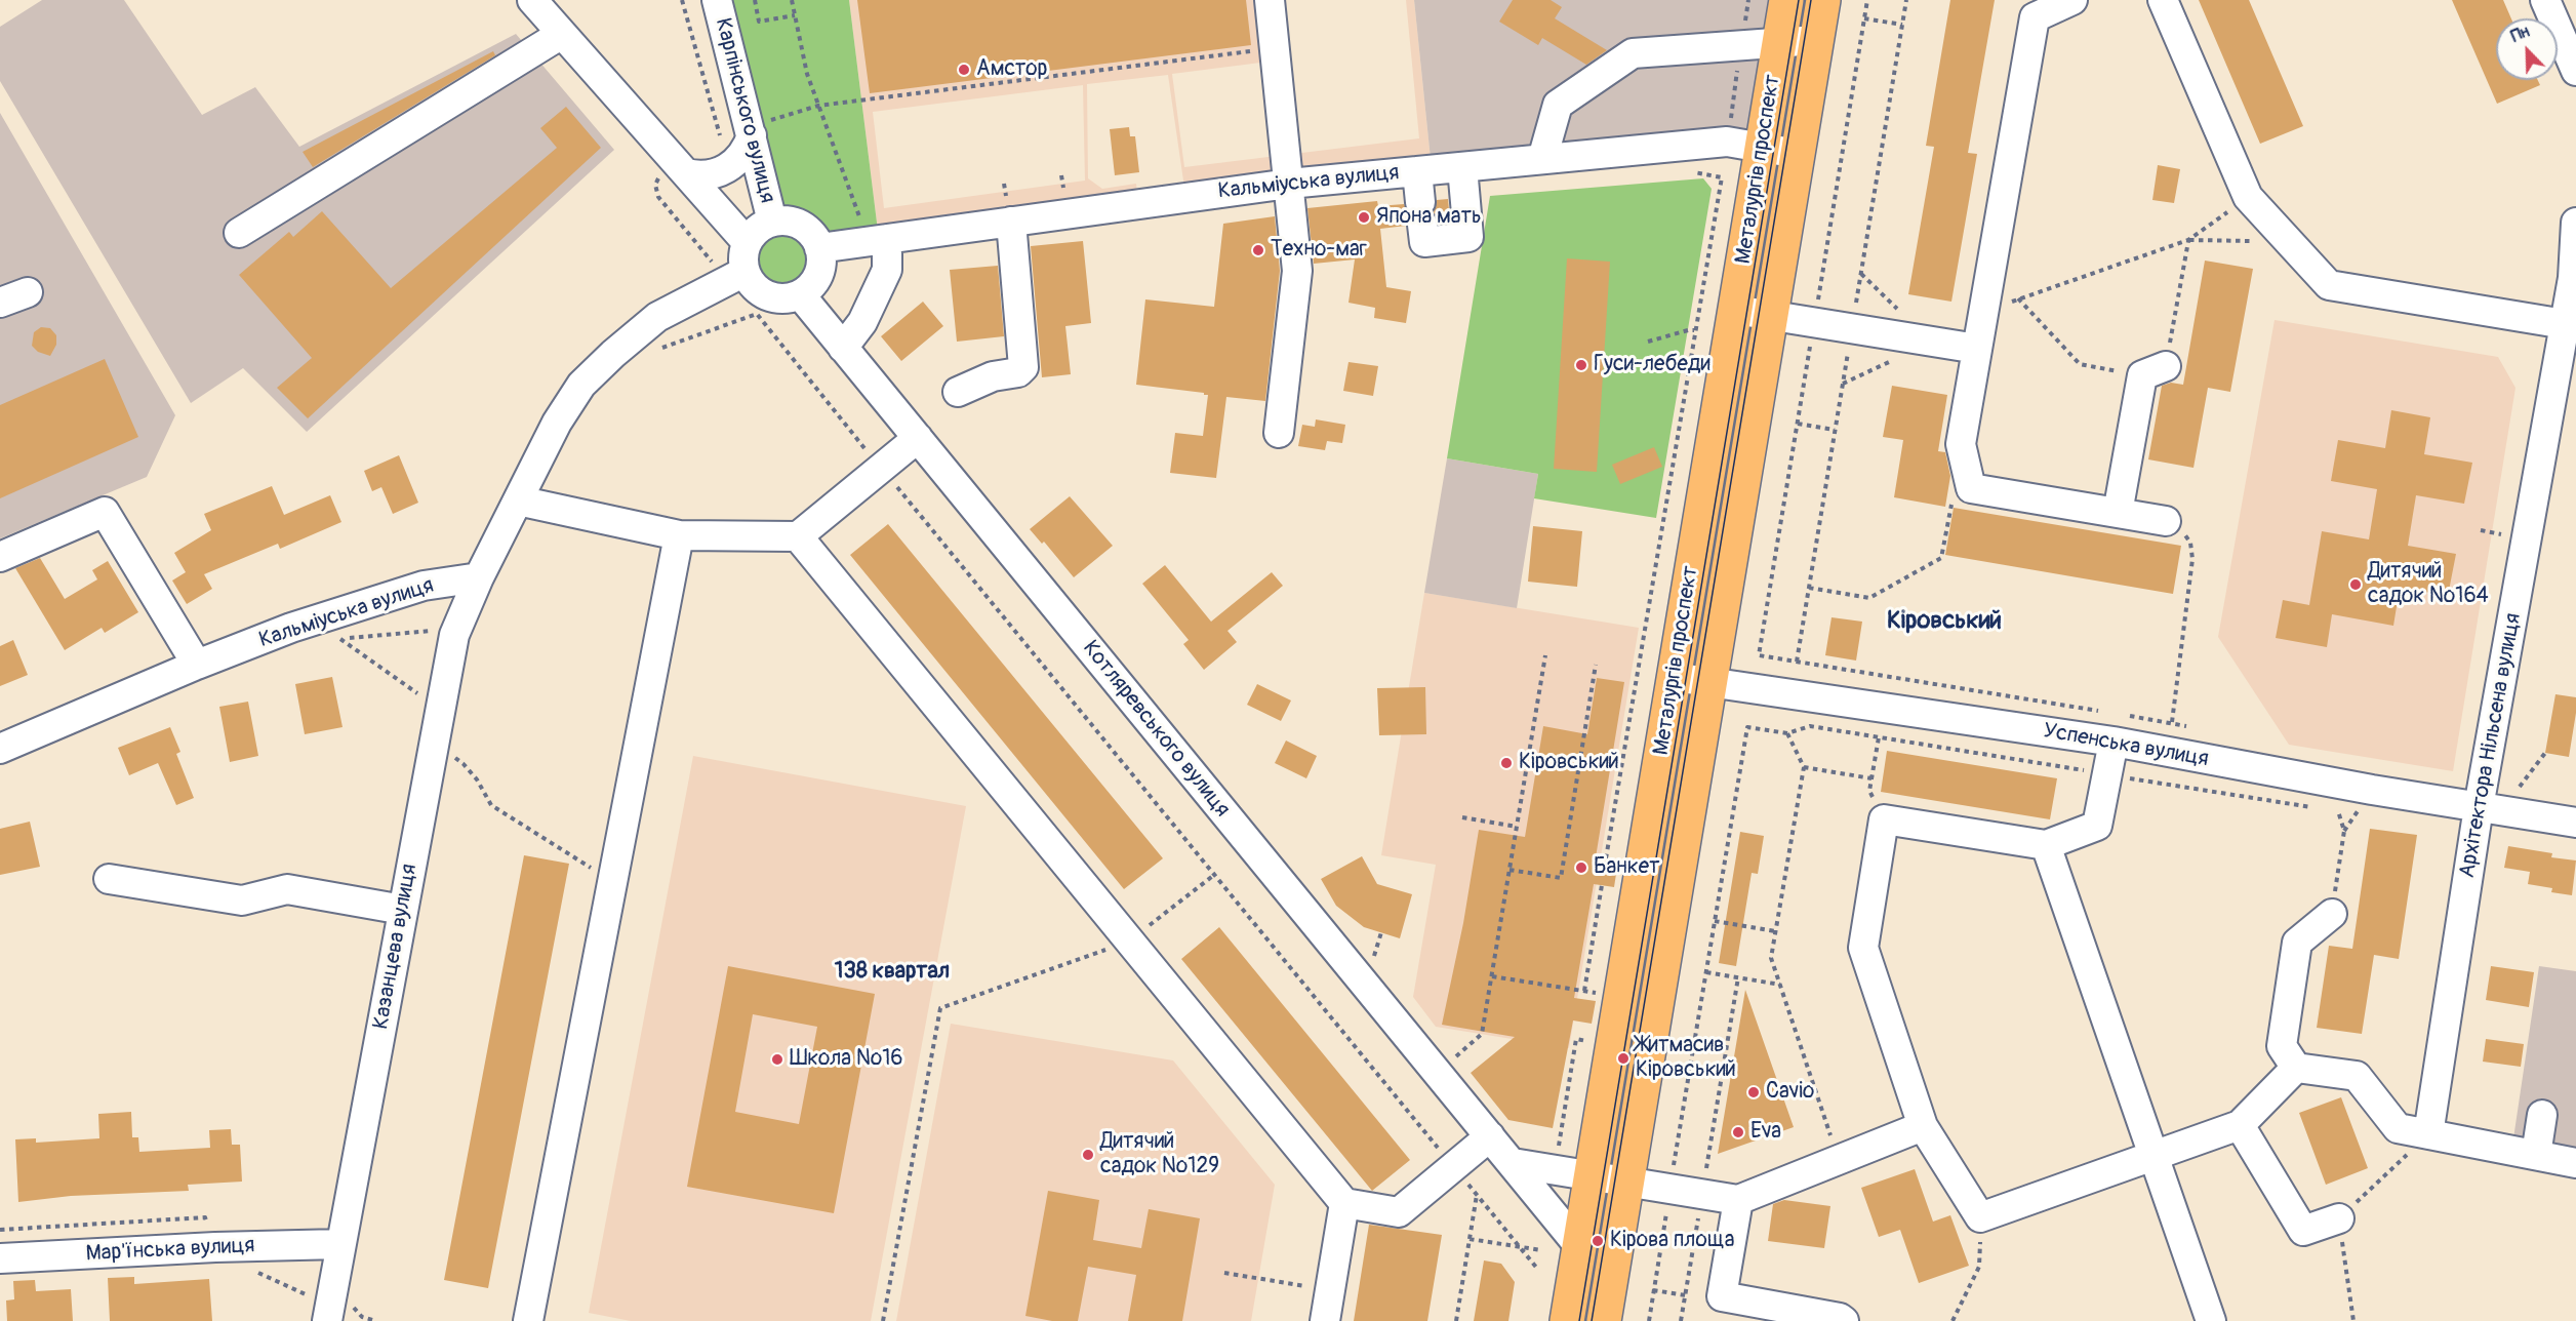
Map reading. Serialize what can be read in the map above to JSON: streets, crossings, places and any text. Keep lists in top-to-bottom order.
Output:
{
  "streets": {
    "main road": ["Металургів проспект"],
    "street": [
      "Карпінського вулиця",
      "Кальміуська вулиця",
      "Котляревського вулиця",
      "Успенська вулиця",
      "Архітектора Нільсена вулиця",
      "Казанцева вулиця",
      "Мар'їнська вулиця"
    ]
  },
  "crossings": [
    ["Карпінського вулиця", "Кальміуська вулиця"],
    ["Карпінського вулиця", "Котляревського вулиця"],
    ["Металургів проспект", "Кальміуська вулиця"],
    ["Металургів проспект", "Котляревського вулиця"],
    ["Металургів проспект", "Успенська вулиця"],
    ["Кальміуська вулиця", "Котляревського вулиця"],
    ["Кальміуська вулиця", "Казанцева вулиця"],
    ["Успенська вулиця", "Архітектора Нільсена вулиця"],
    ["Казанцева вулиця", "Мар'їнська вулиця"]
  ],
  "districts": ["Кіровський", "138 квартал"],
  "places": [
    "Амстор",
    "Япона мать",
    "Техно-маг",
    "Гуси-лебеди",
    "Дитячий садок №164",
    "Кіровський",
    "Банкет",
    "Житмасив Кіровський",
    "Школа №16",
    "Cavio",
    "Eva",
    "Дитячий садок №129",
    "Кірова площа"
  ],
  "north": "top left"
}
